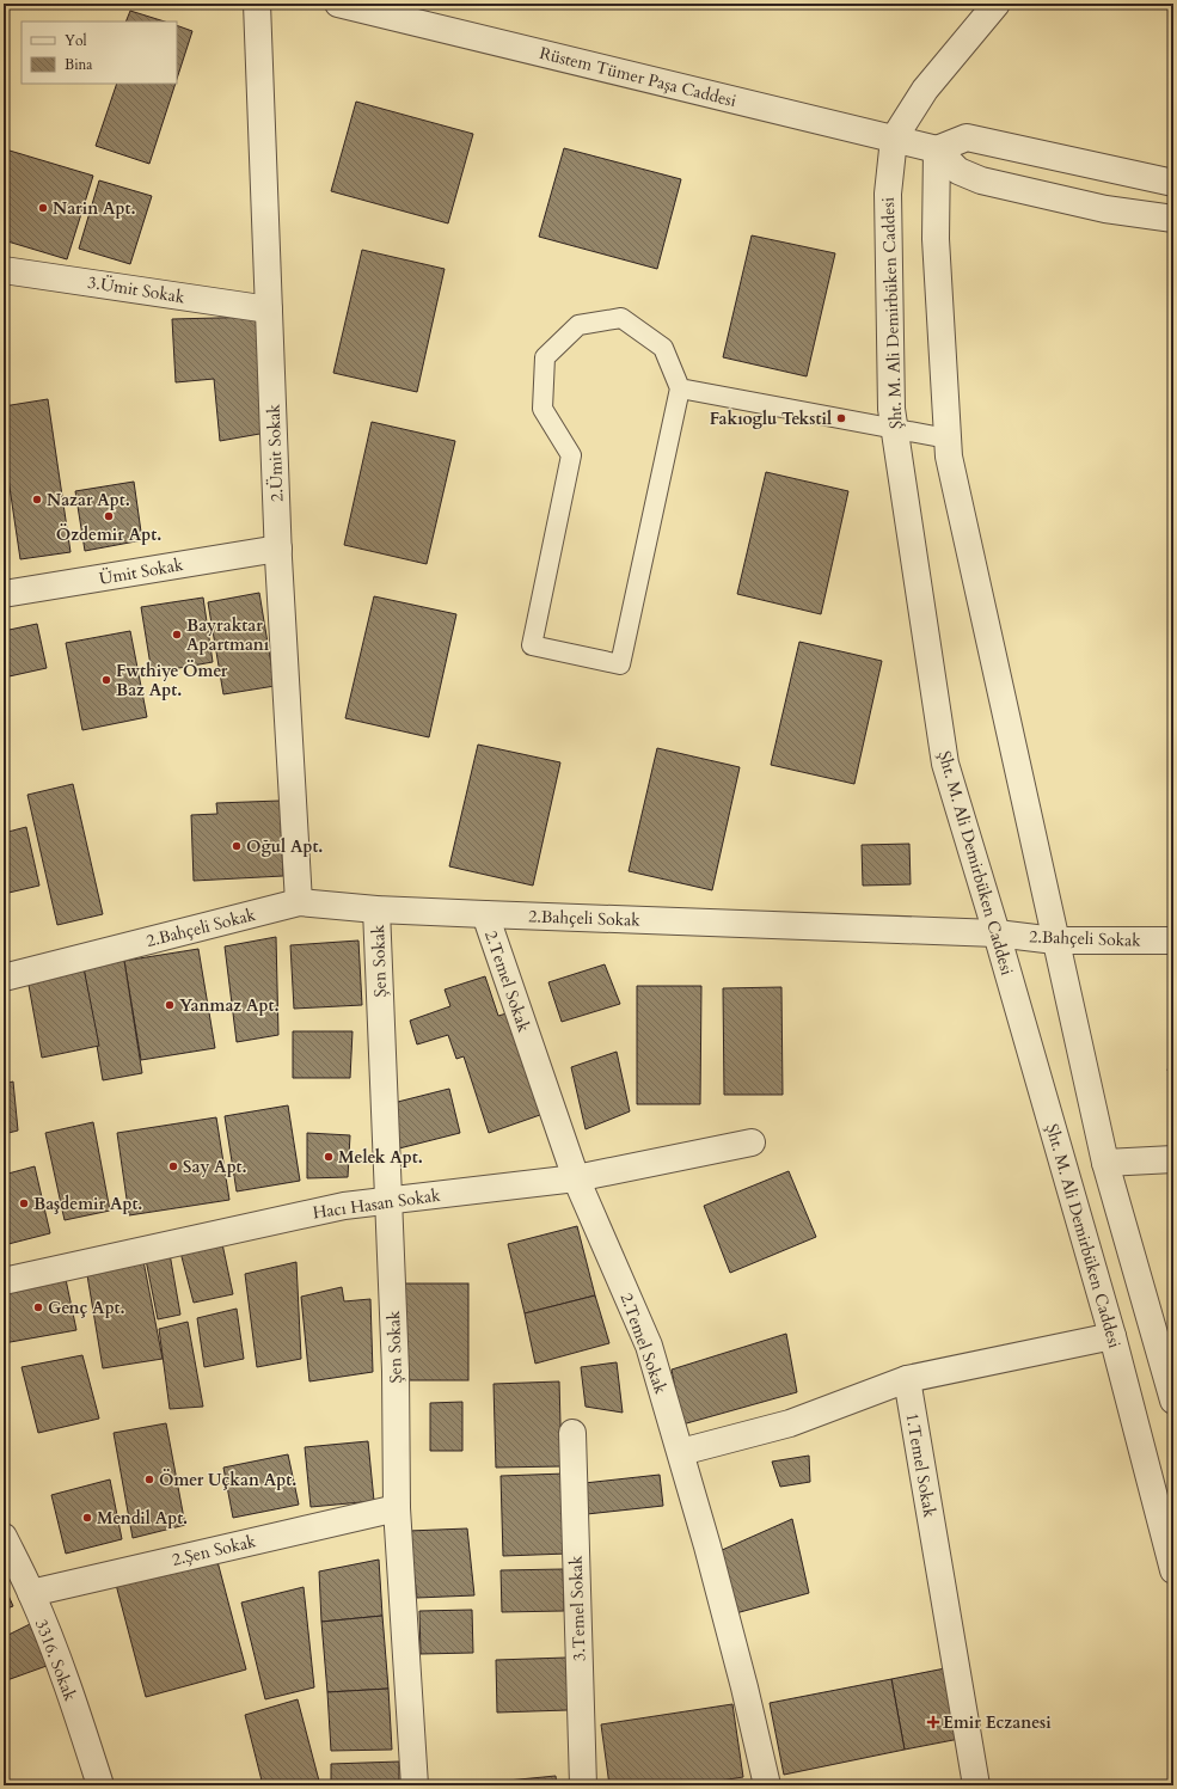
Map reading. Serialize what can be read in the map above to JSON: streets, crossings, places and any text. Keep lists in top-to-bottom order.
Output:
{
  "streets": {
    "street": [
      "Rüstem Tümer Paşa Caddesi",
      "3.Ümit Sokak",
      "Şht. M. Ali Demirbüken Caddesi",
      "2.Ümit Sokak",
      "Ümit Sokak",
      "2.Bahçeli Sokak",
      "Şen Sokak",
      "2.Temel Sokak",
      "Hacı Hasan Sokak",
      "1.Temel Sokak",
      "2.Şen Sokak",
      "3.Temel Sokak",
      "3316. Sokak"
    ]
  },
  "crossings": [
    ["Rüstem Tümer Paşa Caddesi", "Şht. M. Ali Demirbüken Caddesi"],
    ["3.Ümit Sokak", "2.Ümit Sokak"],
    ["Şht. M. Ali Demirbüken Caddesi", "2.Bahçeli Sokak"],
    ["2.Ümit Sokak", "Ümit Sokak"],
    ["2.Ümit Sokak", "2.Bahçeli Sokak"],
    ["2.Bahçeli Sokak", "Şen Sokak"],
    ["2.Bahçeli Sokak", "2.Temel Sokak"],
    ["Şen Sokak", "Hacı Hasan Sokak"],
    ["Şen Sokak", "2.Şen Sokak"],
    ["2.Temel Sokak", "Hacı Hasan Sokak"],
    ["2.Şen Sokak", "3316. Sokak"]
  ],
  "places": {
    "other": [
      "Narin Apt.",
      "Fakıoglu Tekstil",
      "Nazar Apt.",
      "Özdemir Apt.",
      "Bayraktar Apartmanı",
      "Fwthiye Ömer Baz Apt.",
      "Oğul Apt.",
      "Yanmaz Apt.",
      "Melek Apt.",
      "Say Apt.",
      "Başdemir Apt.",
      "Genç Apt.",
      "Ömer Uçkan Apt.",
      "Mendil Apt."
    ],
    "health": ["Emir Eczanesi"]
  },
  "legend": ["Yol", "Bina"]
}
